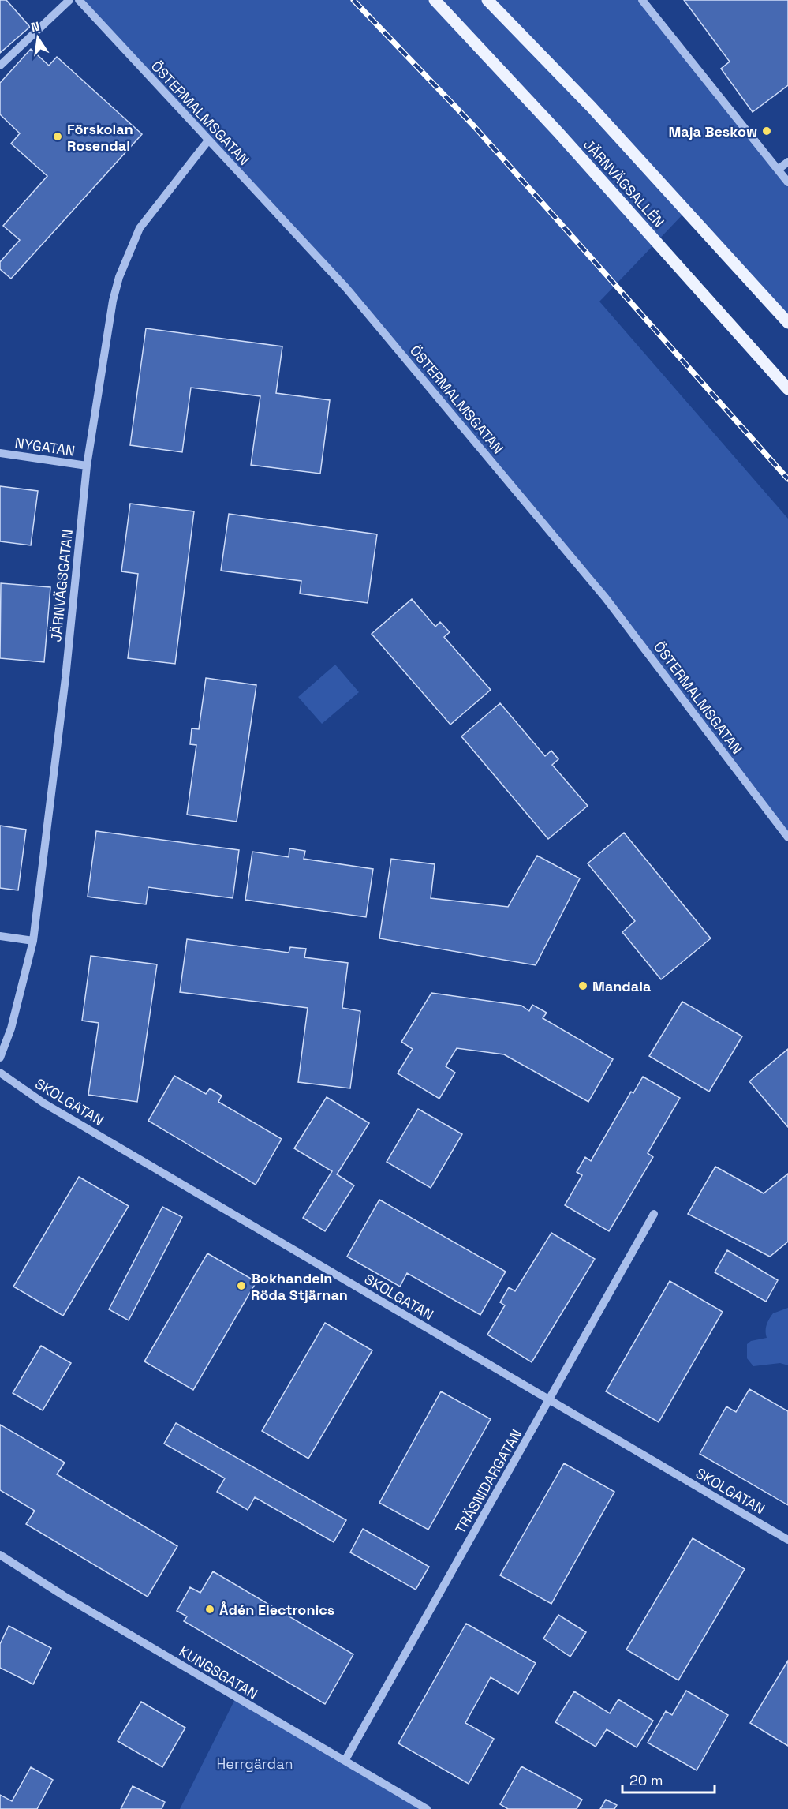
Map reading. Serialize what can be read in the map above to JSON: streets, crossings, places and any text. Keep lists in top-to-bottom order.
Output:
{
  "streets": {
    "main road": ["JÄRNVÄGSALLÉN"],
    "street": [
      "ÖSTERMALMSGATAN",
      "NYGATAN",
      "JÄRNVÄGSGATAN",
      "SKOLGATAN",
      "TRÄSNIDARGATAN",
      "KUNGSGATAN"
    ]
  },
  "crossings": [
    ["ÖSTERMALMSGATAN", "JÄRNVÄGSGATAN"],
    ["NYGATAN", "JÄRNVÄGSGATAN"],
    ["SKOLGATAN", "TRÄSNIDARGATAN"],
    ["TRÄSNIDARGATAN", "KUNGSGATAN"]
  ],
  "parks": ["Herrgärdan"],
  "places": [
    "Maja Beskow",
    "Förskolan Rosendal",
    "Mandala",
    "Bokhandeln Röda Stjärnan",
    "Ådén Electronics"
  ],
  "scale_bar": "20 m",
  "north": "top"
}
